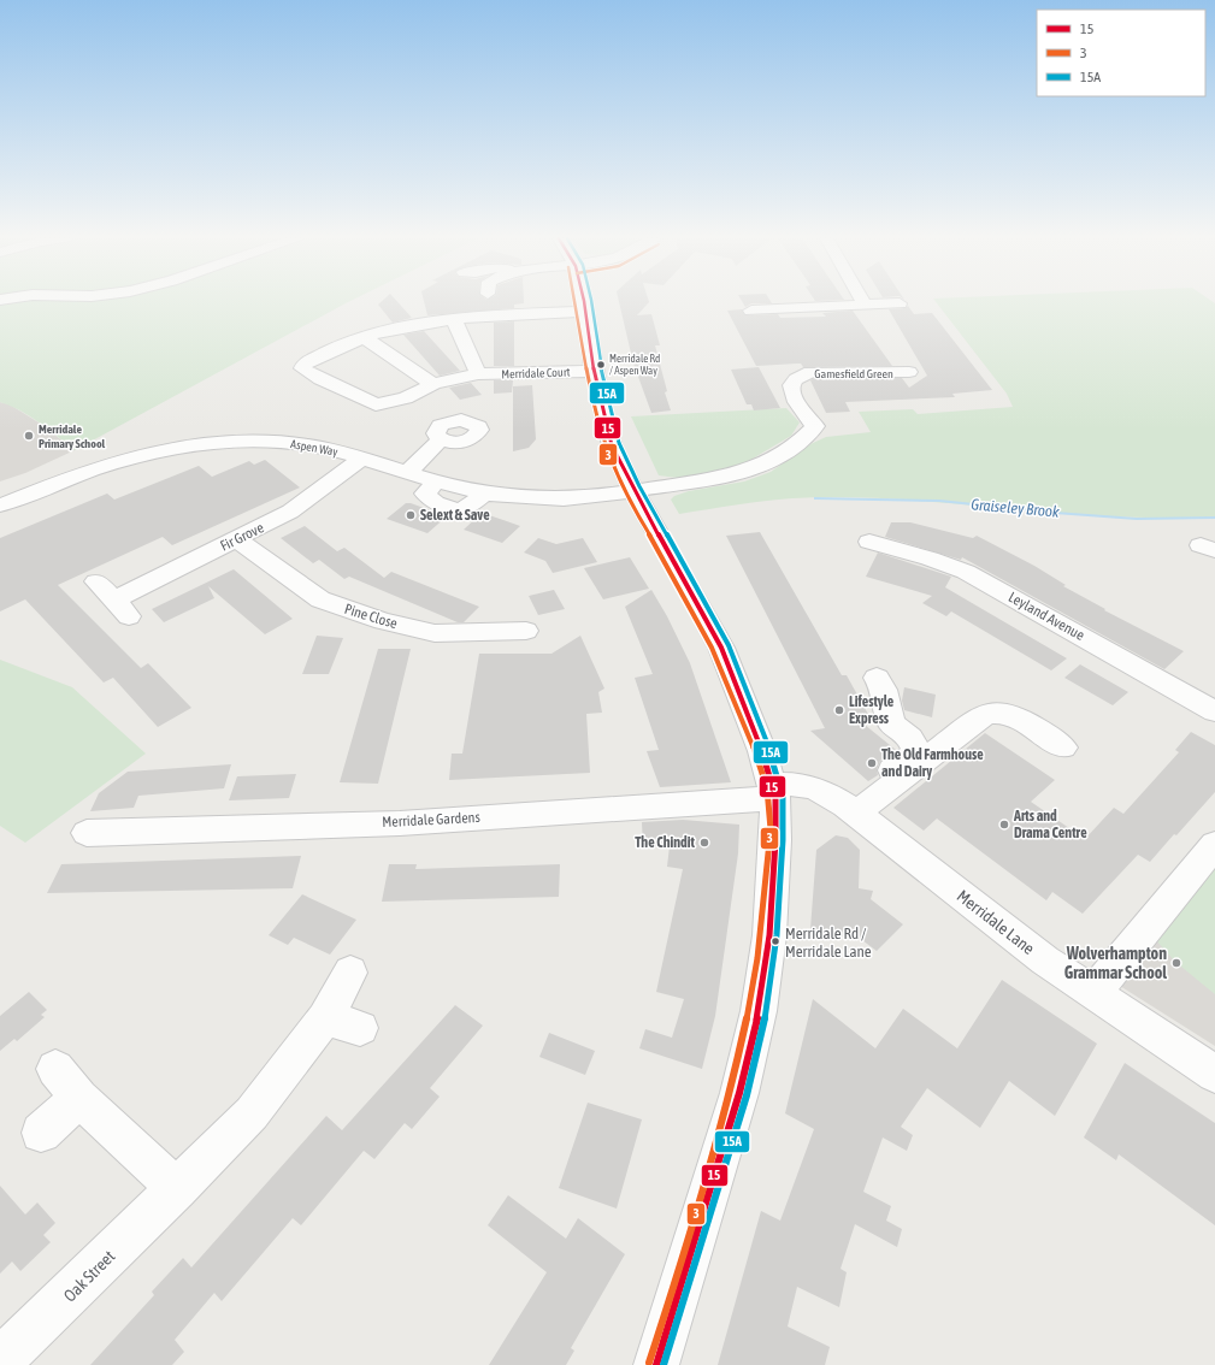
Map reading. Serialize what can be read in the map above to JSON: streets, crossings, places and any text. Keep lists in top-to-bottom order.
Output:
{
  "streets": {
    "street": [
      "Merridale Court",
      "Gamesfield Green",
      "Aspen Way",
      "Fir Grove",
      "Pine Close",
      "Leyland Avenue",
      "Merridale Gardens",
      "Merridale Lane",
      "Oak Street"
    ]
  },
  "crossings": [
    ["Gamesfield Green", "Aspen Way"],
    ["Aspen Way", "Fir Grove"],
    ["Fir Grove", "Pine Close"],
    ["Merridale Gardens", "Merridale Lane"]
  ],
  "water": ["Graiseley Brook"],
  "places": [
    "Merridale Rd / Aspen Way",
    "Merridale Primary School",
    "Selext & Save",
    "Lifestyle Express",
    "The Old Farmhouse and Dairy",
    "Arts and Drama Centre",
    "The Chindit",
    "Merridale Rd / Merridale Lane",
    "Wolverhampton Grammar School"
  ],
  "lines": ["transit line 15", "transit line 3", "transit line 15A"],
  "legend": ["15", "3", "15A"]
}
